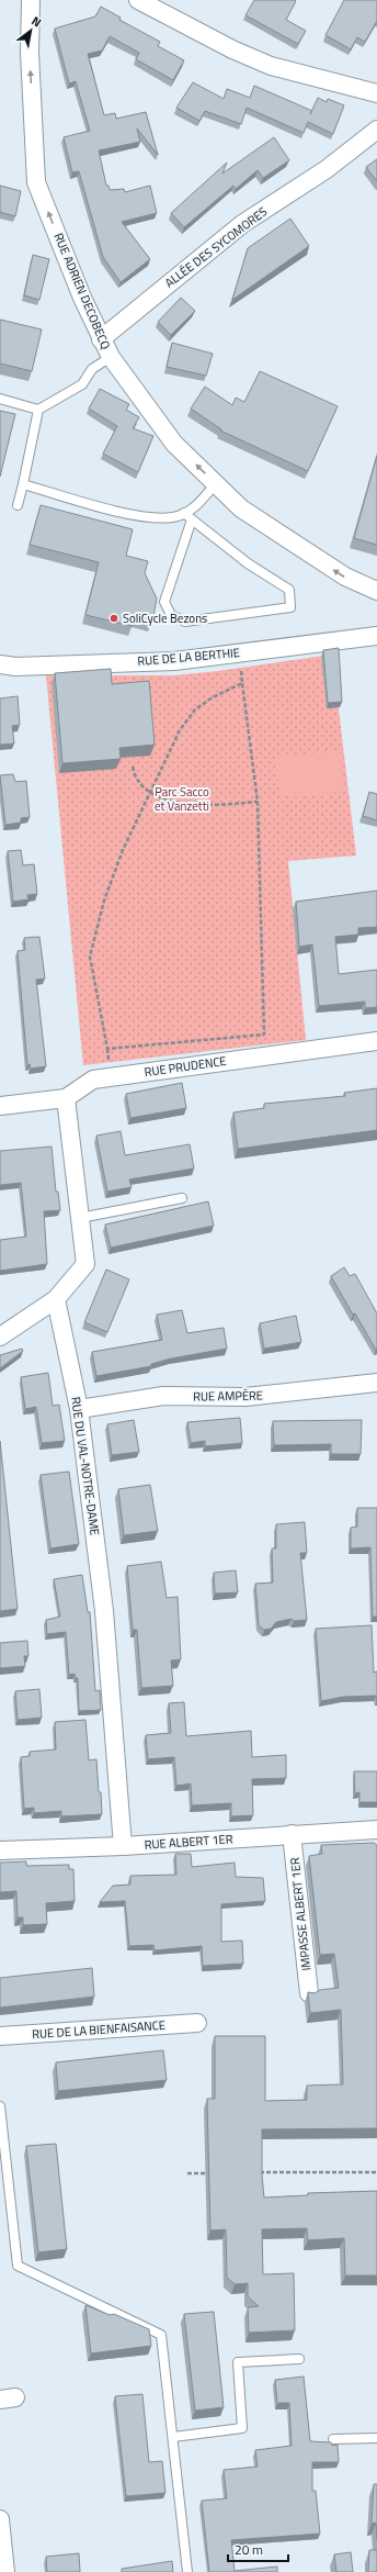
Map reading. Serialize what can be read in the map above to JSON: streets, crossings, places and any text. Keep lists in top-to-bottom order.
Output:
{
  "streets": {
    "street": [
      "ALLÉE DES SYCOMORES",
      "RUE ADRIEN DECOBECQ",
      "RUE DE LA BERTHIE",
      "RUE PRUDENCE",
      "RUE AMPÈRE",
      "RUE DU VAL-NOTRE-DAME",
      "RUE ALBERT 1ER",
      "IMPASSE ALBERT 1ER",
      "RUE DE LA BIENFAISANCE"
    ]
  },
  "crossings": [
    ["ALLÉE DES SYCOMORES", "RUE ADRIEN DECOBECQ"],
    ["RUE AMPÈRE", "RUE DU VAL-NOTRE-DAME"],
    ["RUE DU VAL-NOTRE-DAME", "RUE ALBERT 1ER"],
    ["RUE ALBERT 1ER", "IMPASSE ALBERT 1ER"]
  ],
  "one_way": ["RUE ADRIEN DECOBECQ"],
  "parks": ["Parc Sacco et Vanzetti"],
  "places": ["SoliCycle Bezons"],
  "scale_bar": "20 m",
  "north": "top right"
}
